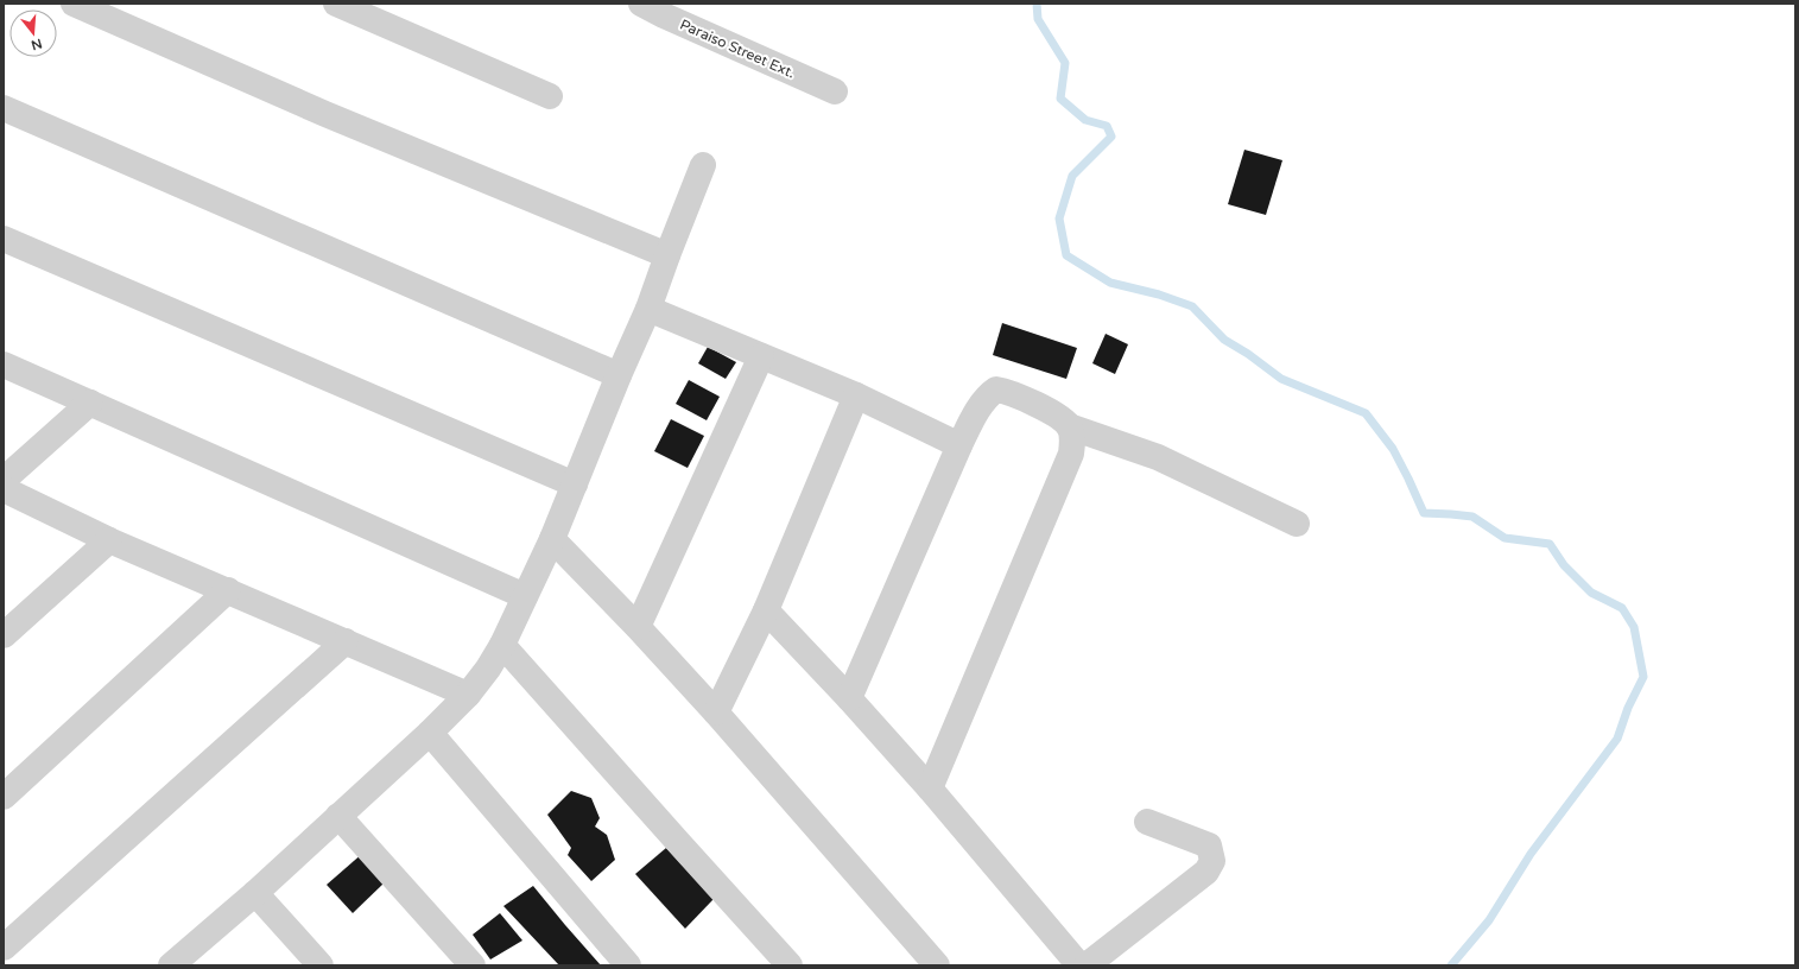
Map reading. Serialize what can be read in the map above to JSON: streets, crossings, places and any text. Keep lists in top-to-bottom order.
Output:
{
  "streets": {
    "street": ["Paraiso Street Ext."]
  },
  "north": "bottom"
}
